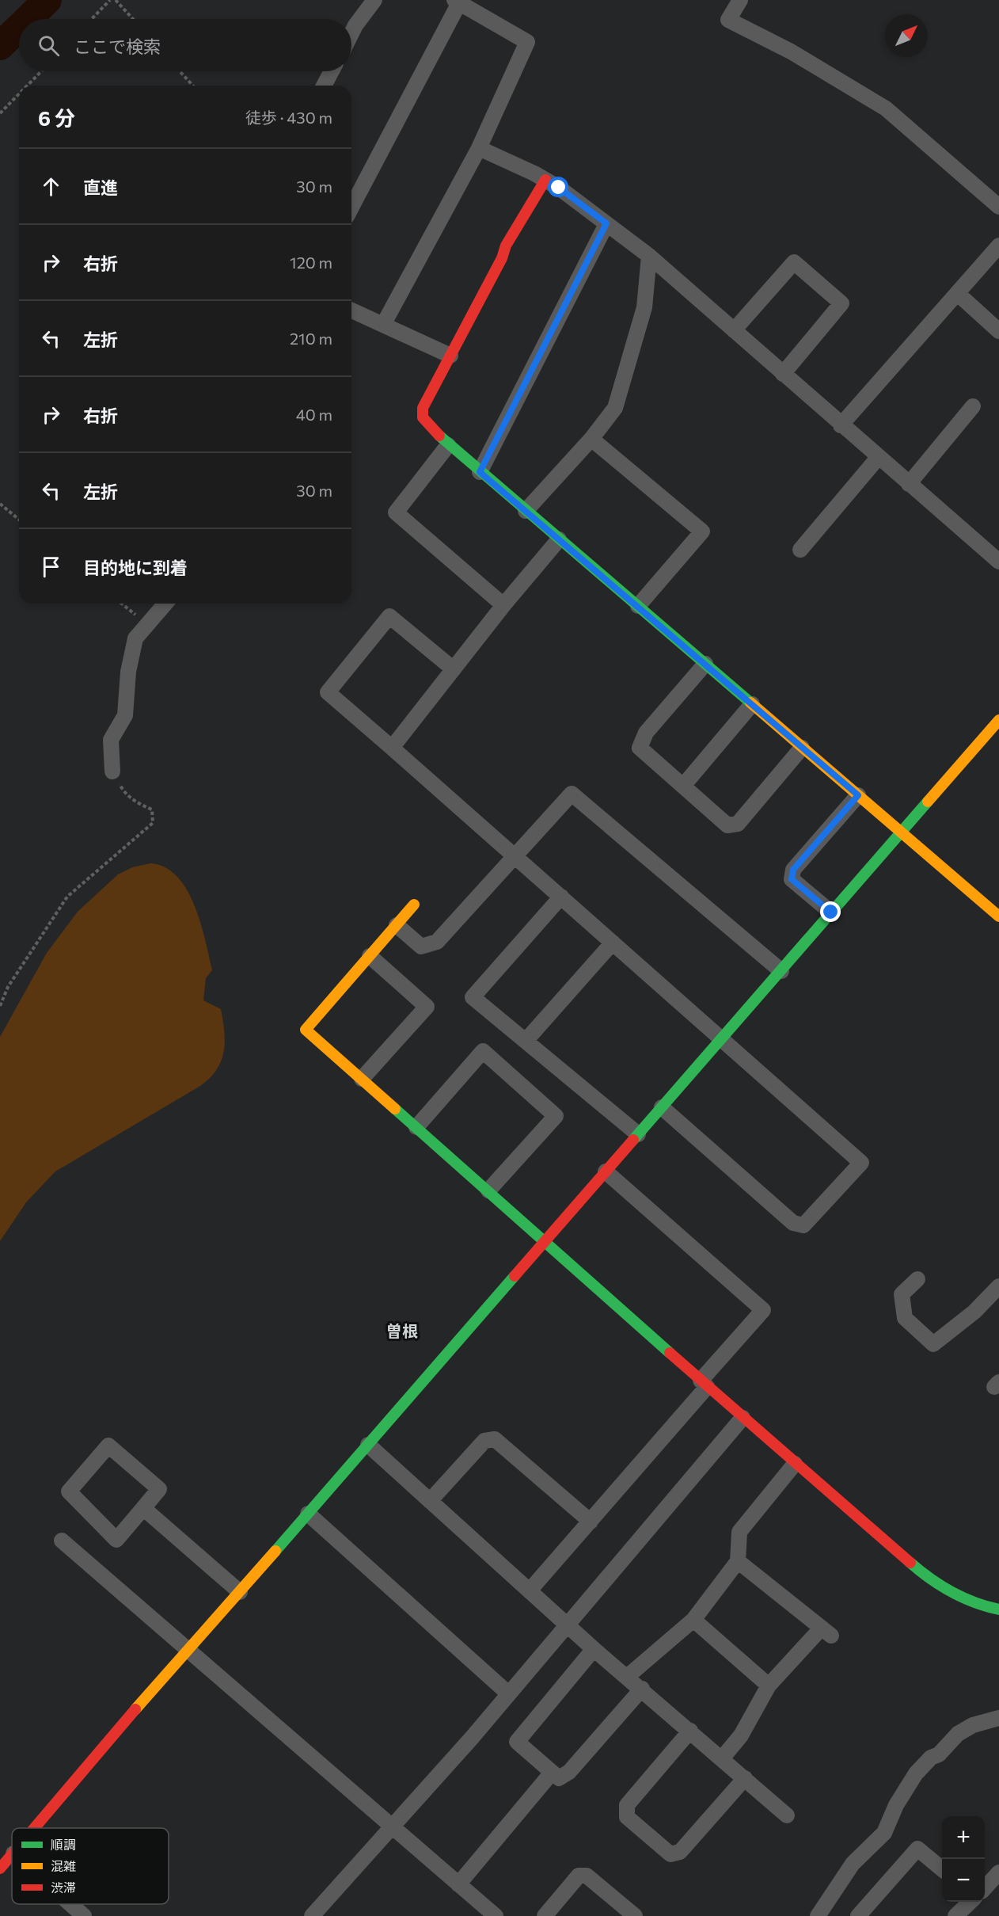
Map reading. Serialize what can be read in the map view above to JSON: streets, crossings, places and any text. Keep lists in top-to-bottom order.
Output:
{
  "districts": ["曽根"],
  "legend": ["順調", "混雑", "渋滞"],
  "north": "top right",
  "page": {
    "search": "ここで検索",
    "heading": ["6 分", "徒歩 · 430 m"],
    "list": [
      ["直進", "30 m"],
      ["右折", "120 m"],
      ["左折", "210 m"],
      ["右折", "40 m"],
      ["左折", "30 m"],
      "目的地に到着"
    ],
    "map_buttons": ["+", "−"]
  }
}
